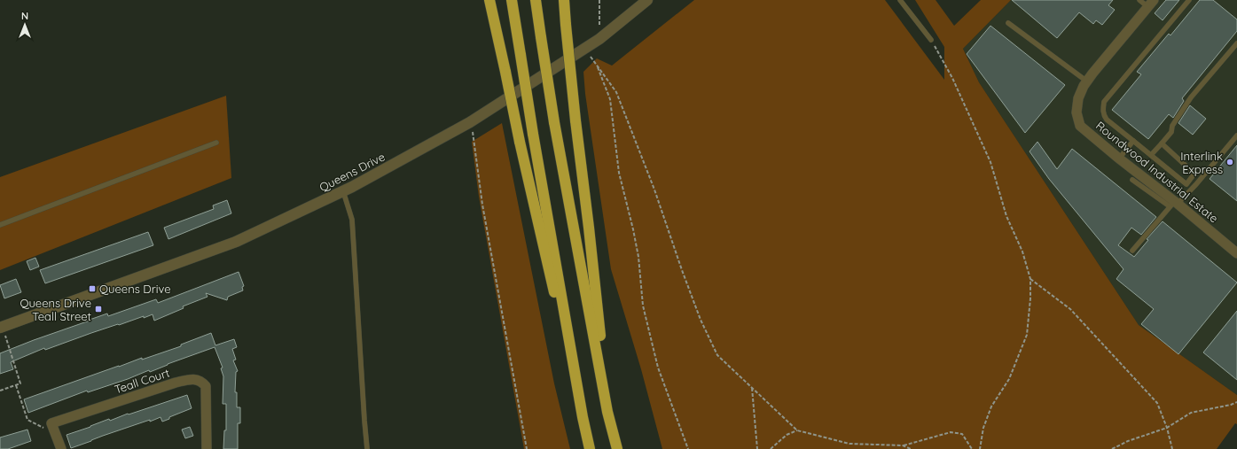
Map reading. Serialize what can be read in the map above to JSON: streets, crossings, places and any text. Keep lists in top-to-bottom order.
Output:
{
  "streets": {
    "street": ["Queens Drive", "Roundwood Industrial Estate", "Teall Court"]
  },
  "places": {
    "other": ["Interlink Express"],
    "transit": ["Queens Drive", "Queens Drive Teall Street"]
  },
  "north": "top"
}
